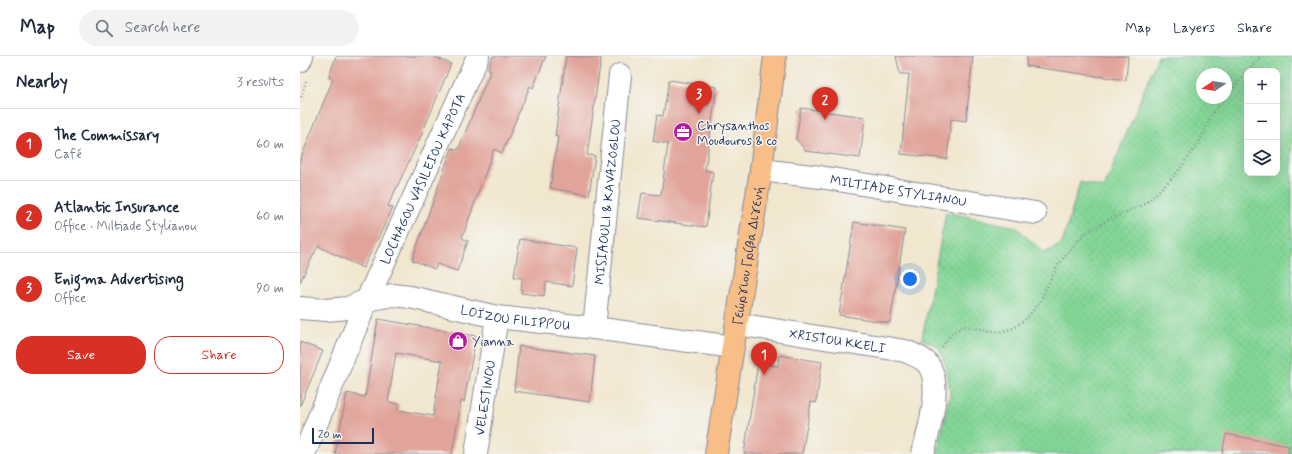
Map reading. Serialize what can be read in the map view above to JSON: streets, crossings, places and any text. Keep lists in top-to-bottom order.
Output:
{
  "streets": {
    "main road": ["Γεώργιου Γρίβα Διγενή"],
    "street": [
      "LOCHAGOU VASILEIOU KAPOTA",
      "MILTIADE STYLIANOU",
      "MISIAOULI & KAVAZOGLOU",
      "LOÏZOU FILIPPOU",
      "XRISTOU KKELI",
      "VELESTINOU"
    ]
  },
  "crossings": [
    ["LOCHAGOU VASILEIOU KAPOTA", "LOÏZOU FILIPPOU"],
    ["MILTIADE STYLIANOU", "Γεώργιου Γρίβα Διγενή"],
    ["MISIAOULI & KAVAZOGLOU", "LOÏZOU FILIPPOU"],
    ["Γεώργιου Γρίβα Διγενή", "LOÏZOU FILIPPOU"],
    ["Γεώργιου Γρίβα Διγενή", "XRISTOU KKELI"],
    ["LOÏZOU FILIPPOU", "VELESTINOU"]
  ],
  "places": {
    "office": ["Chrysanthos Moudouros & co"],
    "shop": ["Yianna"]
  },
  "scale_bar": "20 m",
  "north": "left",
  "page": {
    "header": "Map",
    "search": "Search here",
    "nav": ["Map", "Layers", "Share"],
    "heading": ["Nearby", "3 results"],
    "map_buttons": ["+", "−"],
    "pins": ["3", "2", "1"],
    "list": [
      {
        "mark": "1",
        "name": "The Commissary",
        "note": "Café",
        "value": "60 m"
      },
      {
        "mark": "2",
        "name": "Atlantic Insurance",
        "note": "Office · Miltiade Stylianou",
        "value": "60 m"
      },
      {
        "mark": "3",
        "name": "Enigma Advertising",
        "note": "Office",
        "value": "90 m"
      }
    ],
    "buttons": ["Save", "Share"],
    "scale": "20 m"
  }
}
